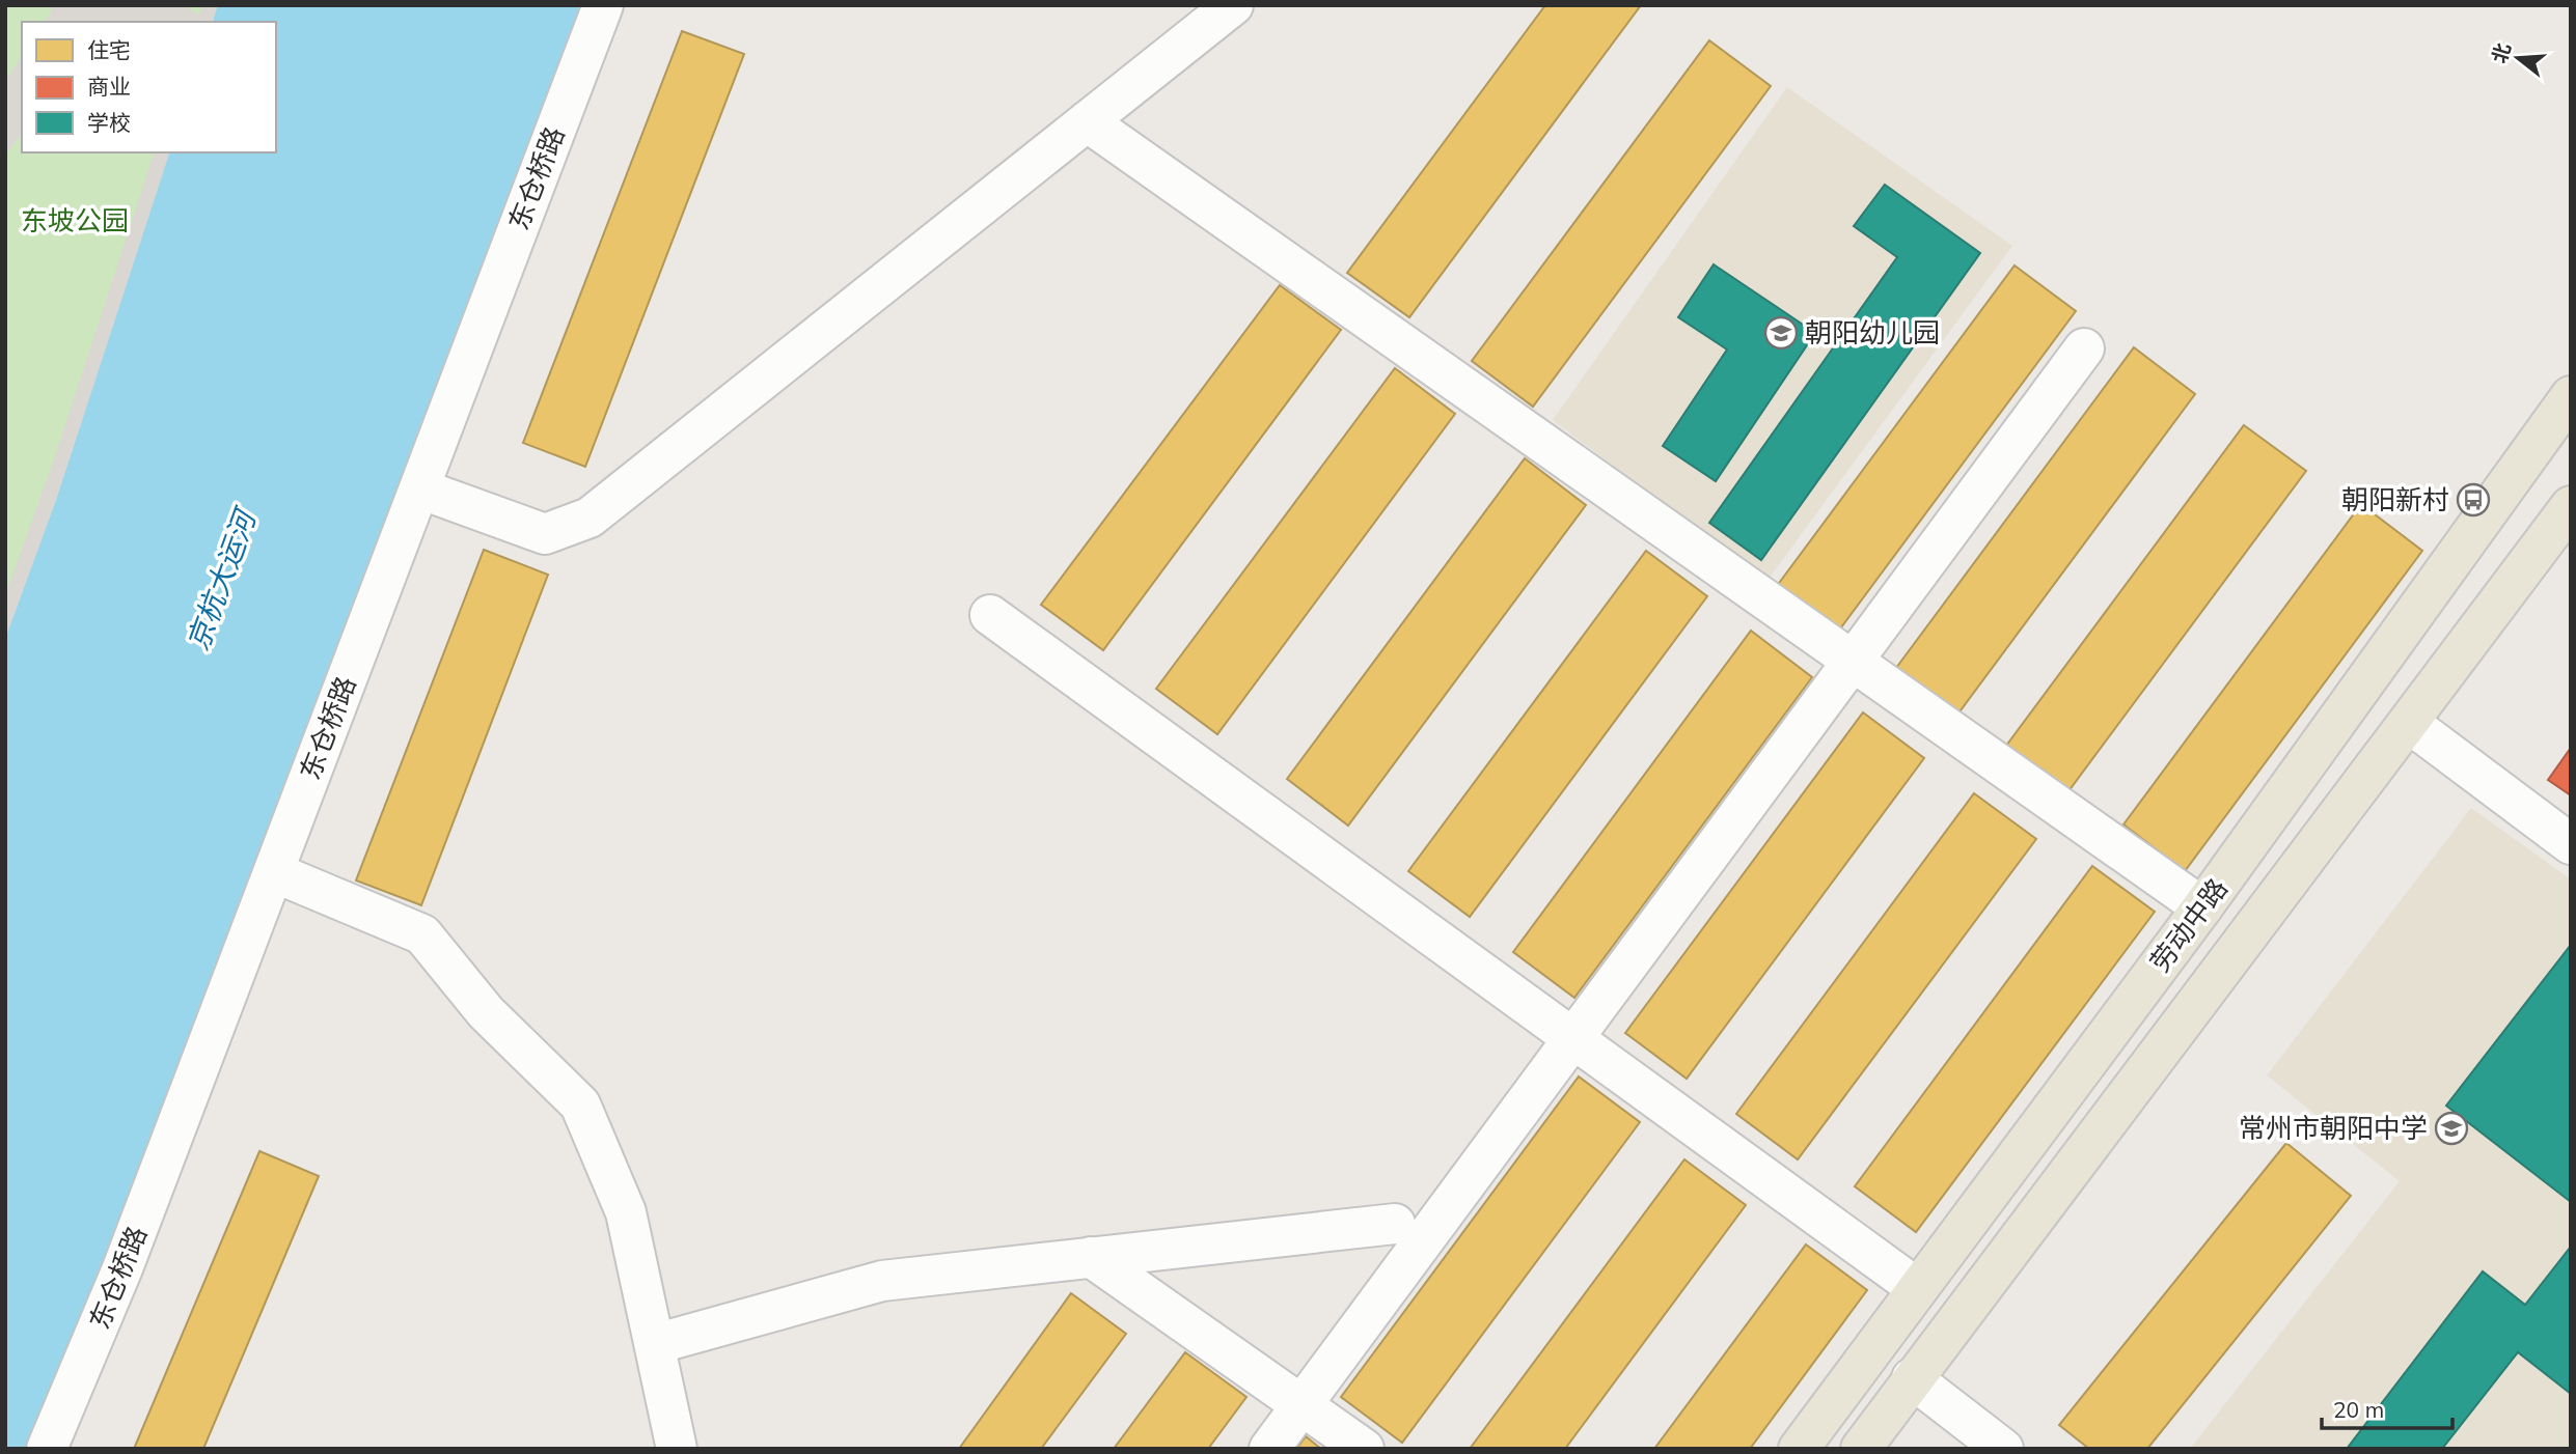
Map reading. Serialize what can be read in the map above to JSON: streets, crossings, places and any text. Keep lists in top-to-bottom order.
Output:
{
  "streets": {
    "main road": ["劳动中路"],
    "street": ["东仓桥路"]
  },
  "water": ["京杭大运河"],
  "parks": ["东坡公园"],
  "places": {
    "school or university": ["朝阳幼儿园", "常州市朝阳中学"],
    "bus stop": ["朝阳新村"]
  },
  "legend": ["住宅", "商业", "学校"],
  "scale_bar": "20 m",
  "north": "left"
}
